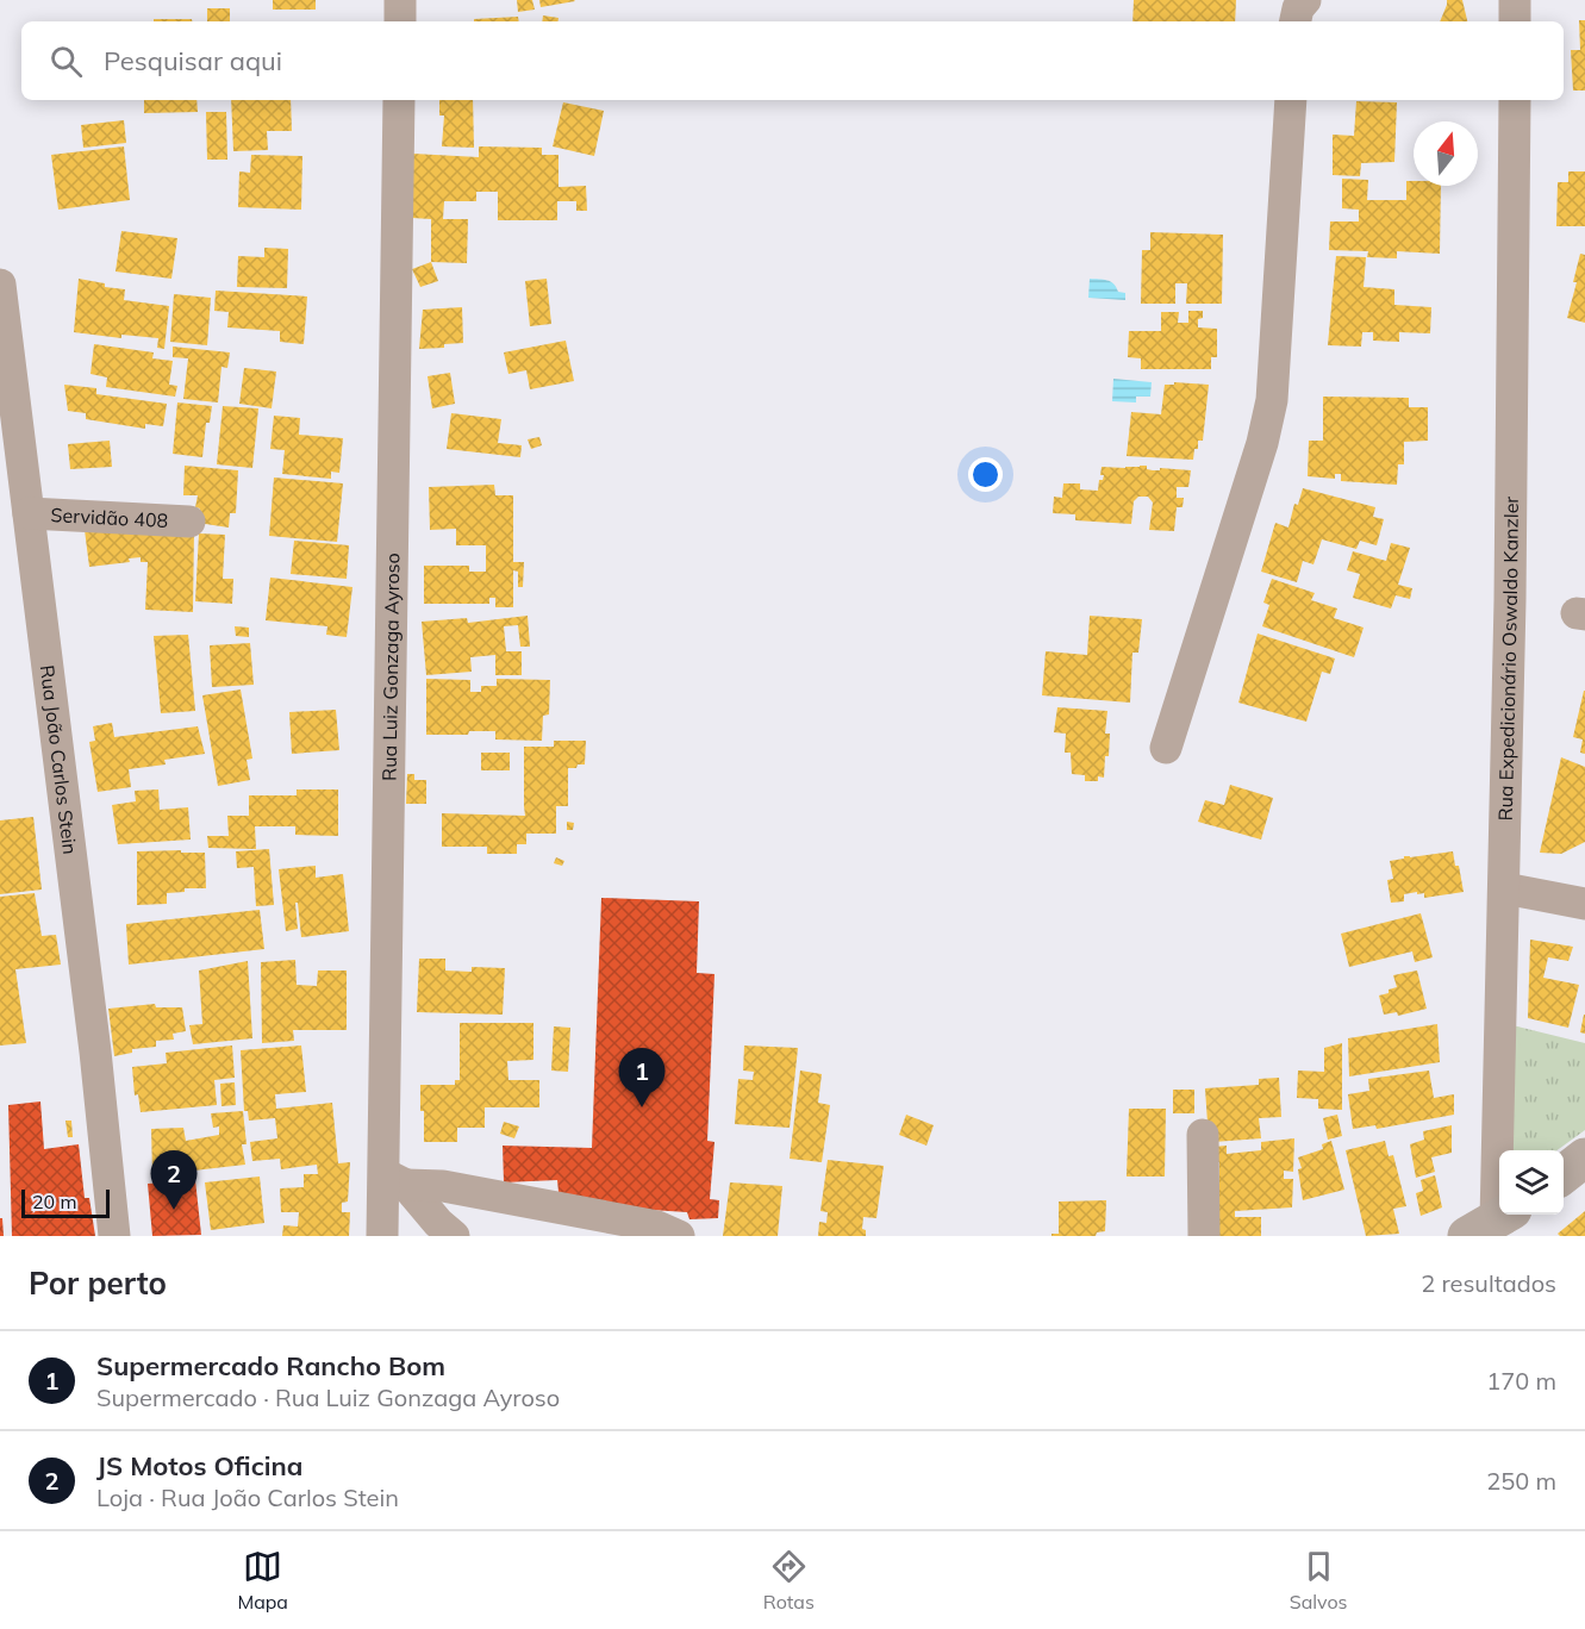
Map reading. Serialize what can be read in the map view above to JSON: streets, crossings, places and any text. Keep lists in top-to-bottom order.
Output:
{
  "streets": {
    "street": [
      "Servidão 408",
      "Rua Expedicionário Oswaldo Kanzler",
      "Rua Luiz Gonzaga Ayroso",
      "Rua João Carlos Stein"
    ]
  },
  "crossings": [
    ["Servidão 408", "Rua João Carlos Stein"]
  ],
  "scale_bar": "20 m",
  "north": "top",
  "page": {
    "search": "Pesquisar aqui",
    "pins": ["1", "2"],
    "scale": "20 m",
    "heading": ["Por perto", "2 resultados"],
    "list": [
      {
        "mark": "1",
        "name": "Supermercado Rancho Bom",
        "note": "Supermercado · Rua Luiz Gonzaga Ayroso",
        "value": "170 m"
      },
      {
        "mark": "2",
        "name": "JS Motos Oficina",
        "note": "Loja · Rua João Carlos Stein",
        "value": "250 m"
      }
    ],
    "nav": ["Mapa", "Rotas", "Salvos"]
  }
}
